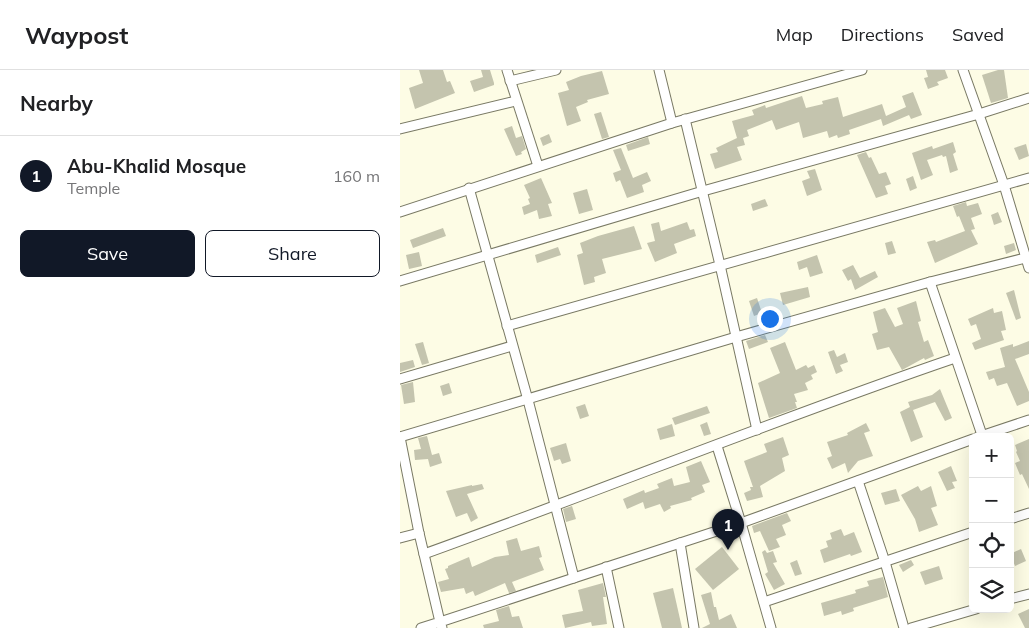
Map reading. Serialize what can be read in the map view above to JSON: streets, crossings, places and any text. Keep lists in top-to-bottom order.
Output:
{
  "page": {
    "header": "Waypost",
    "nav": ["Map", "Directions", "Saved"],
    "heading": "Nearby",
    "list": [
      {
        "mark": "1",
        "name": "Abu-Khalid Mosque",
        "note": "Temple",
        "value": "160 m"
      }
    ],
    "buttons": ["Save", "Share"],
    "map_buttons": ["+", "−"],
    "pins": "1"
  }
}
